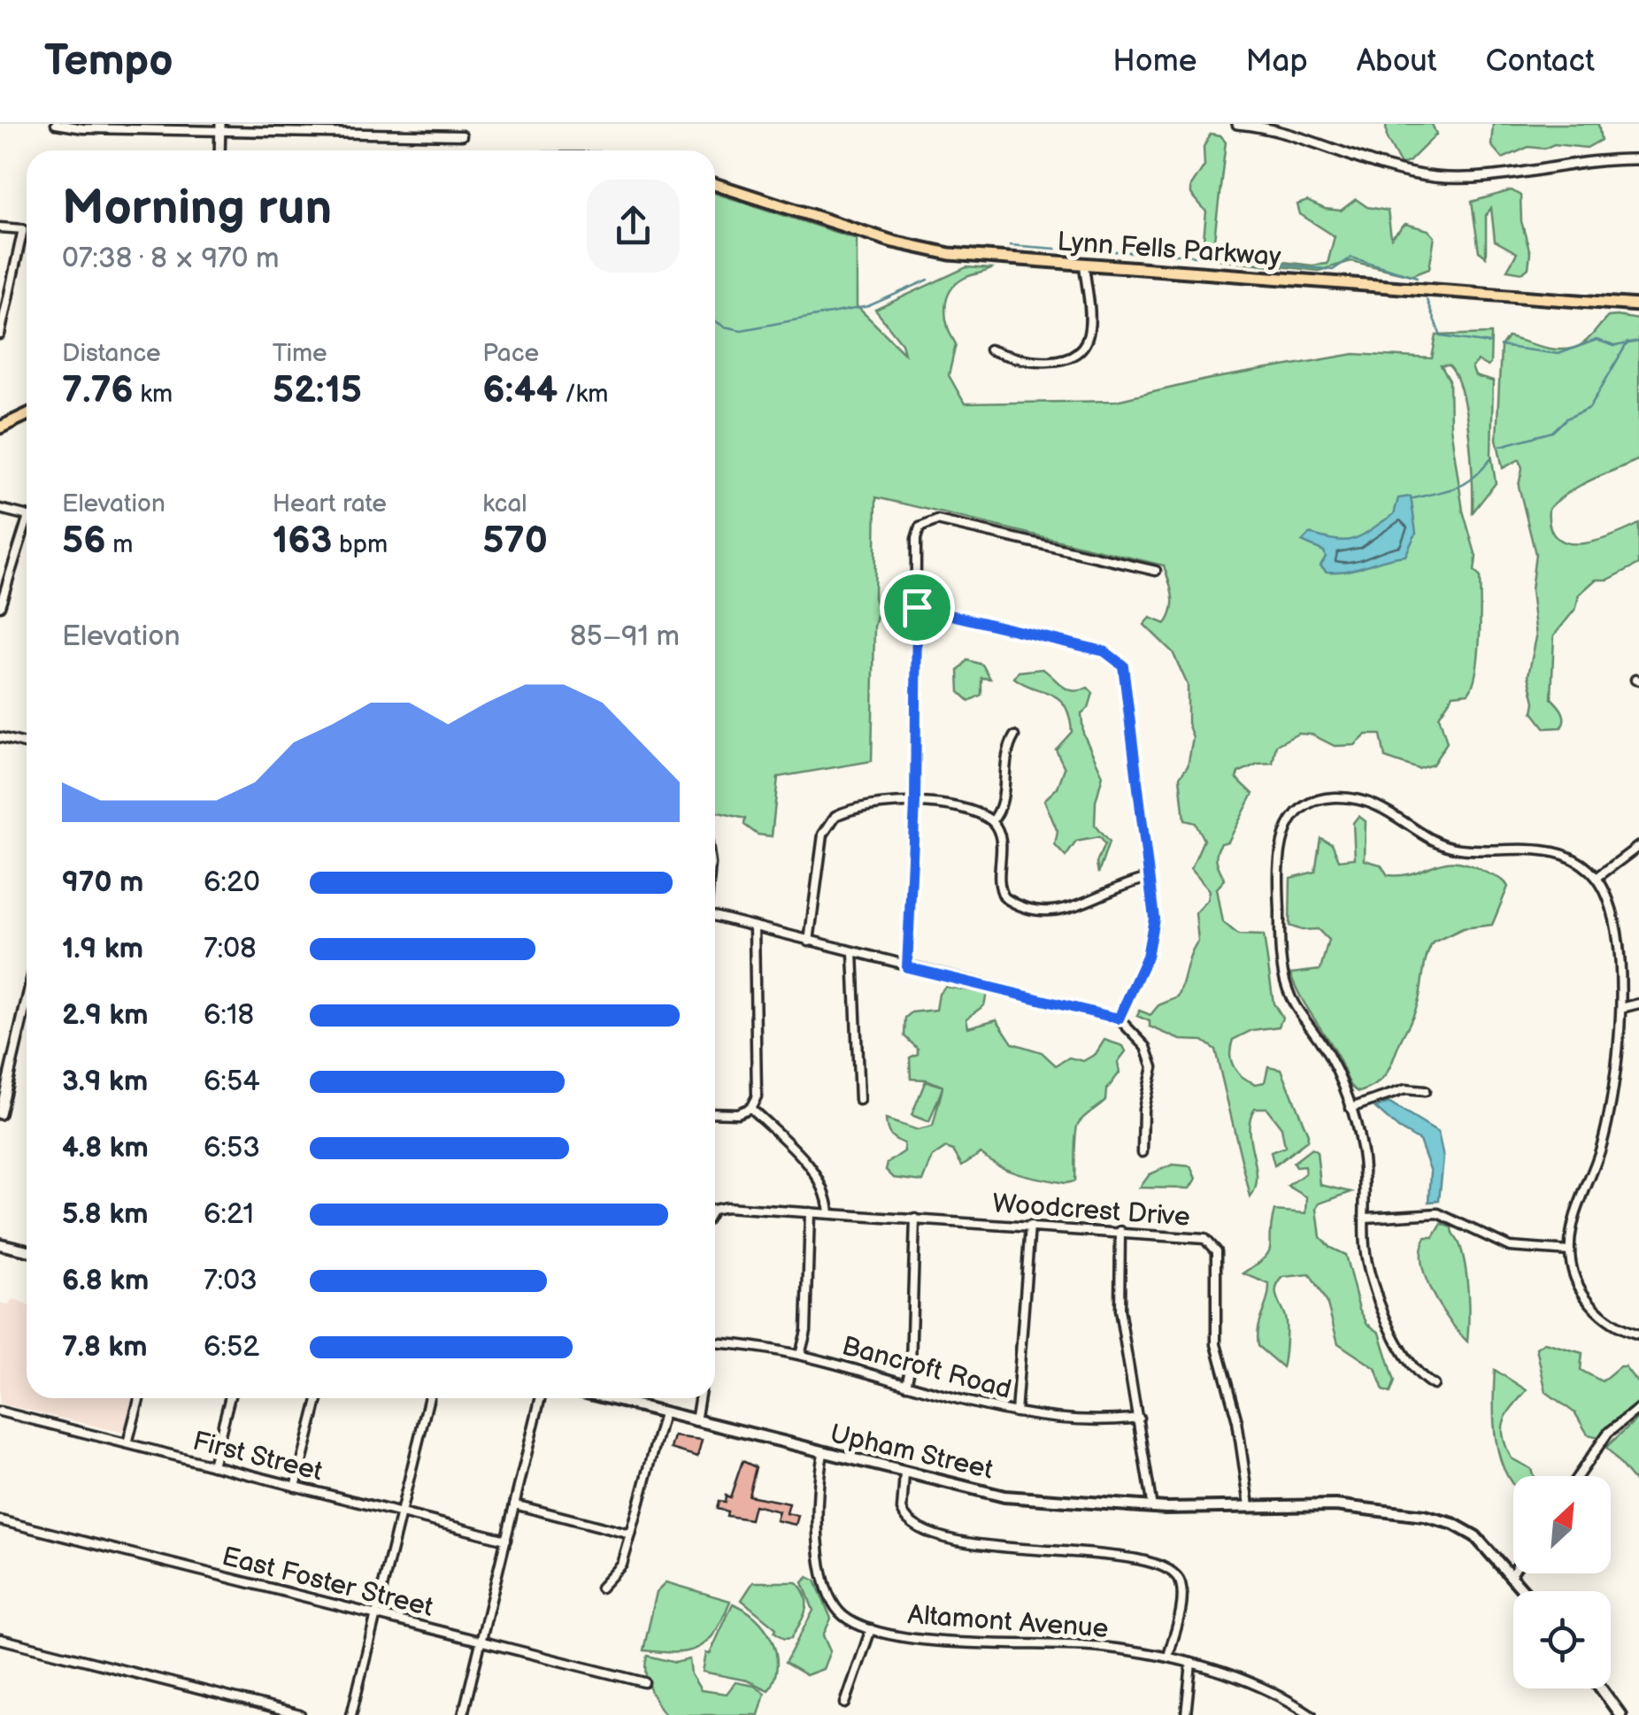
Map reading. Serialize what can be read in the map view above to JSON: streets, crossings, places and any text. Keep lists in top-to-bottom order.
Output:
{
  "streets": {
    "main road": ["Lynn Fells Parkway", "Upham Street"],
    "street": [
      "Woodcrest Drive",
      "Bancroft Road",
      "First Street",
      "East Foster Street",
      "Altamont Avenue"
    ]
  },
  "crossings": [
    ["Woodcrest Drive", "Upham Street"],
    ["Upham Street", "Altamont Avenue"]
  ],
  "north": "top right",
  "page": {
    "header": "Tempo",
    "nav": [
      "Home",
      "Map",
      "About",
      "Contact"
    ],
    "heading": ["Morning run", "07:38 · 8 × 970 m"],
    "stats": [
      ["Distance", "7.76 km"],
      ["Time", "52:15"],
      ["Pace", "6:44 /km"],
      ["Elevation", "56 m"],
      ["Heart rate", "163 bpm"],
      ["kcal", "570"]
    ],
    "chart": ["Elevation", "85–91 m"],
    "list": [
      {
        "name": "970 m",
        "note": "6:20"
      },
      {
        "name": "1.9 km",
        "note": "7:08"
      },
      {
        "name": "2.9 km",
        "note": "6:18"
      },
      {
        "name": "3.9 km",
        "note": "6:54"
      },
      {
        "name": "4.8 km",
        "note": "6:53"
      },
      {
        "name": "5.8 km",
        "note": "6:21"
      },
      {
        "name": "6.8 km",
        "note": "7:03"
      },
      {
        "name": "7.8 km",
        "note": "6:52"
      }
    ]
  }
}
